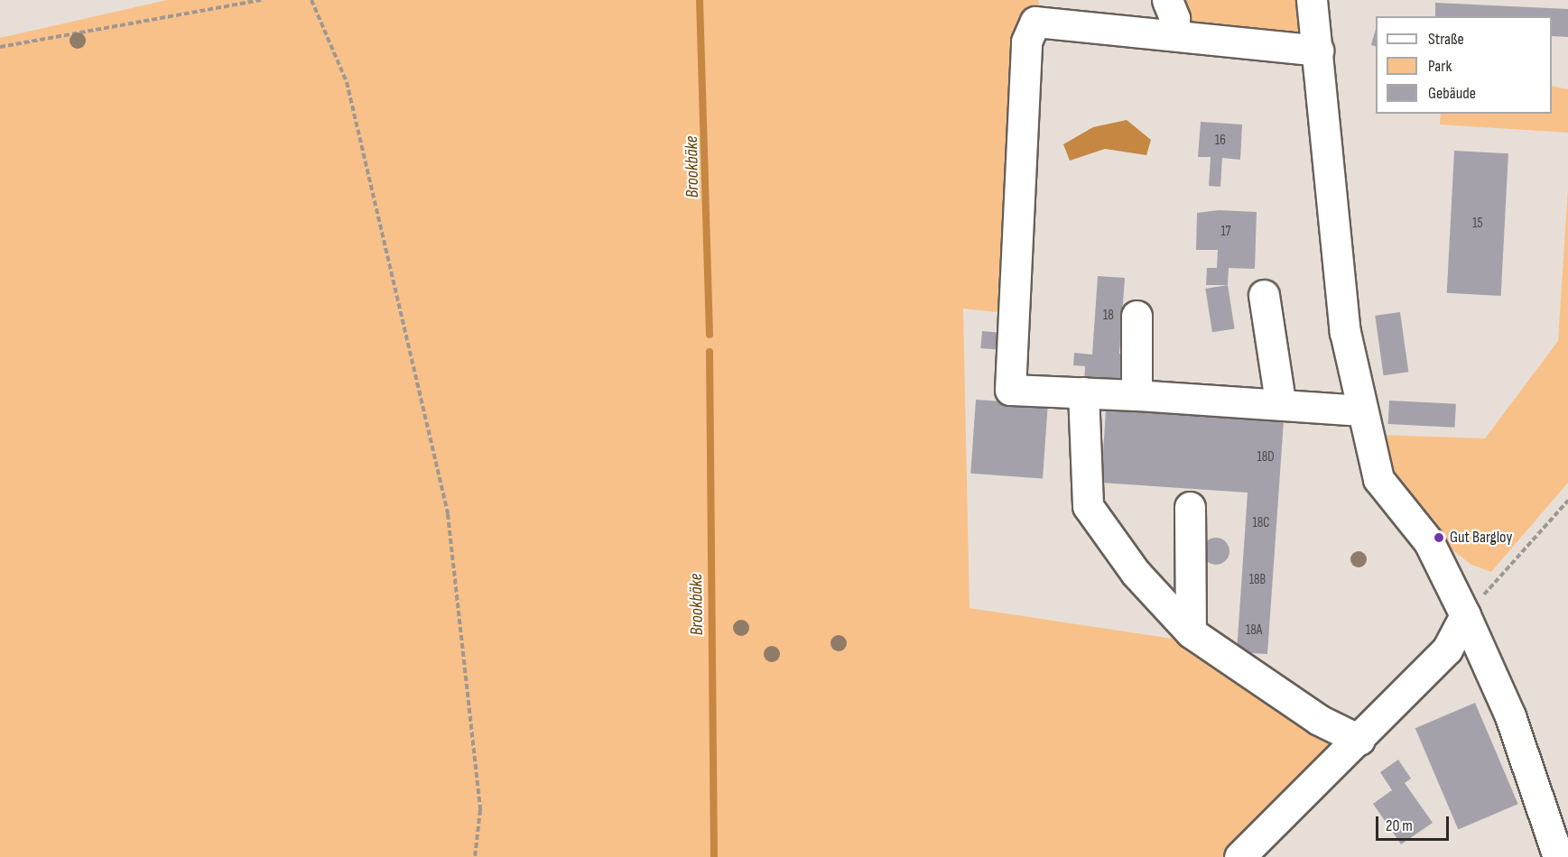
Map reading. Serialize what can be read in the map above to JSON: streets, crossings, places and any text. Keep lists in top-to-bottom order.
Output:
{
  "water": ["Brookbäke"],
  "places": ["Gut Bargloy"],
  "house_numbers": [
    "16",
    "15",
    "17",
    "18",
    "18D",
    "18C",
    "18B",
    "18A"
  ],
  "legend": ["Straße", "Park", "Gebäude"],
  "scale_bar": "20 m"
}
